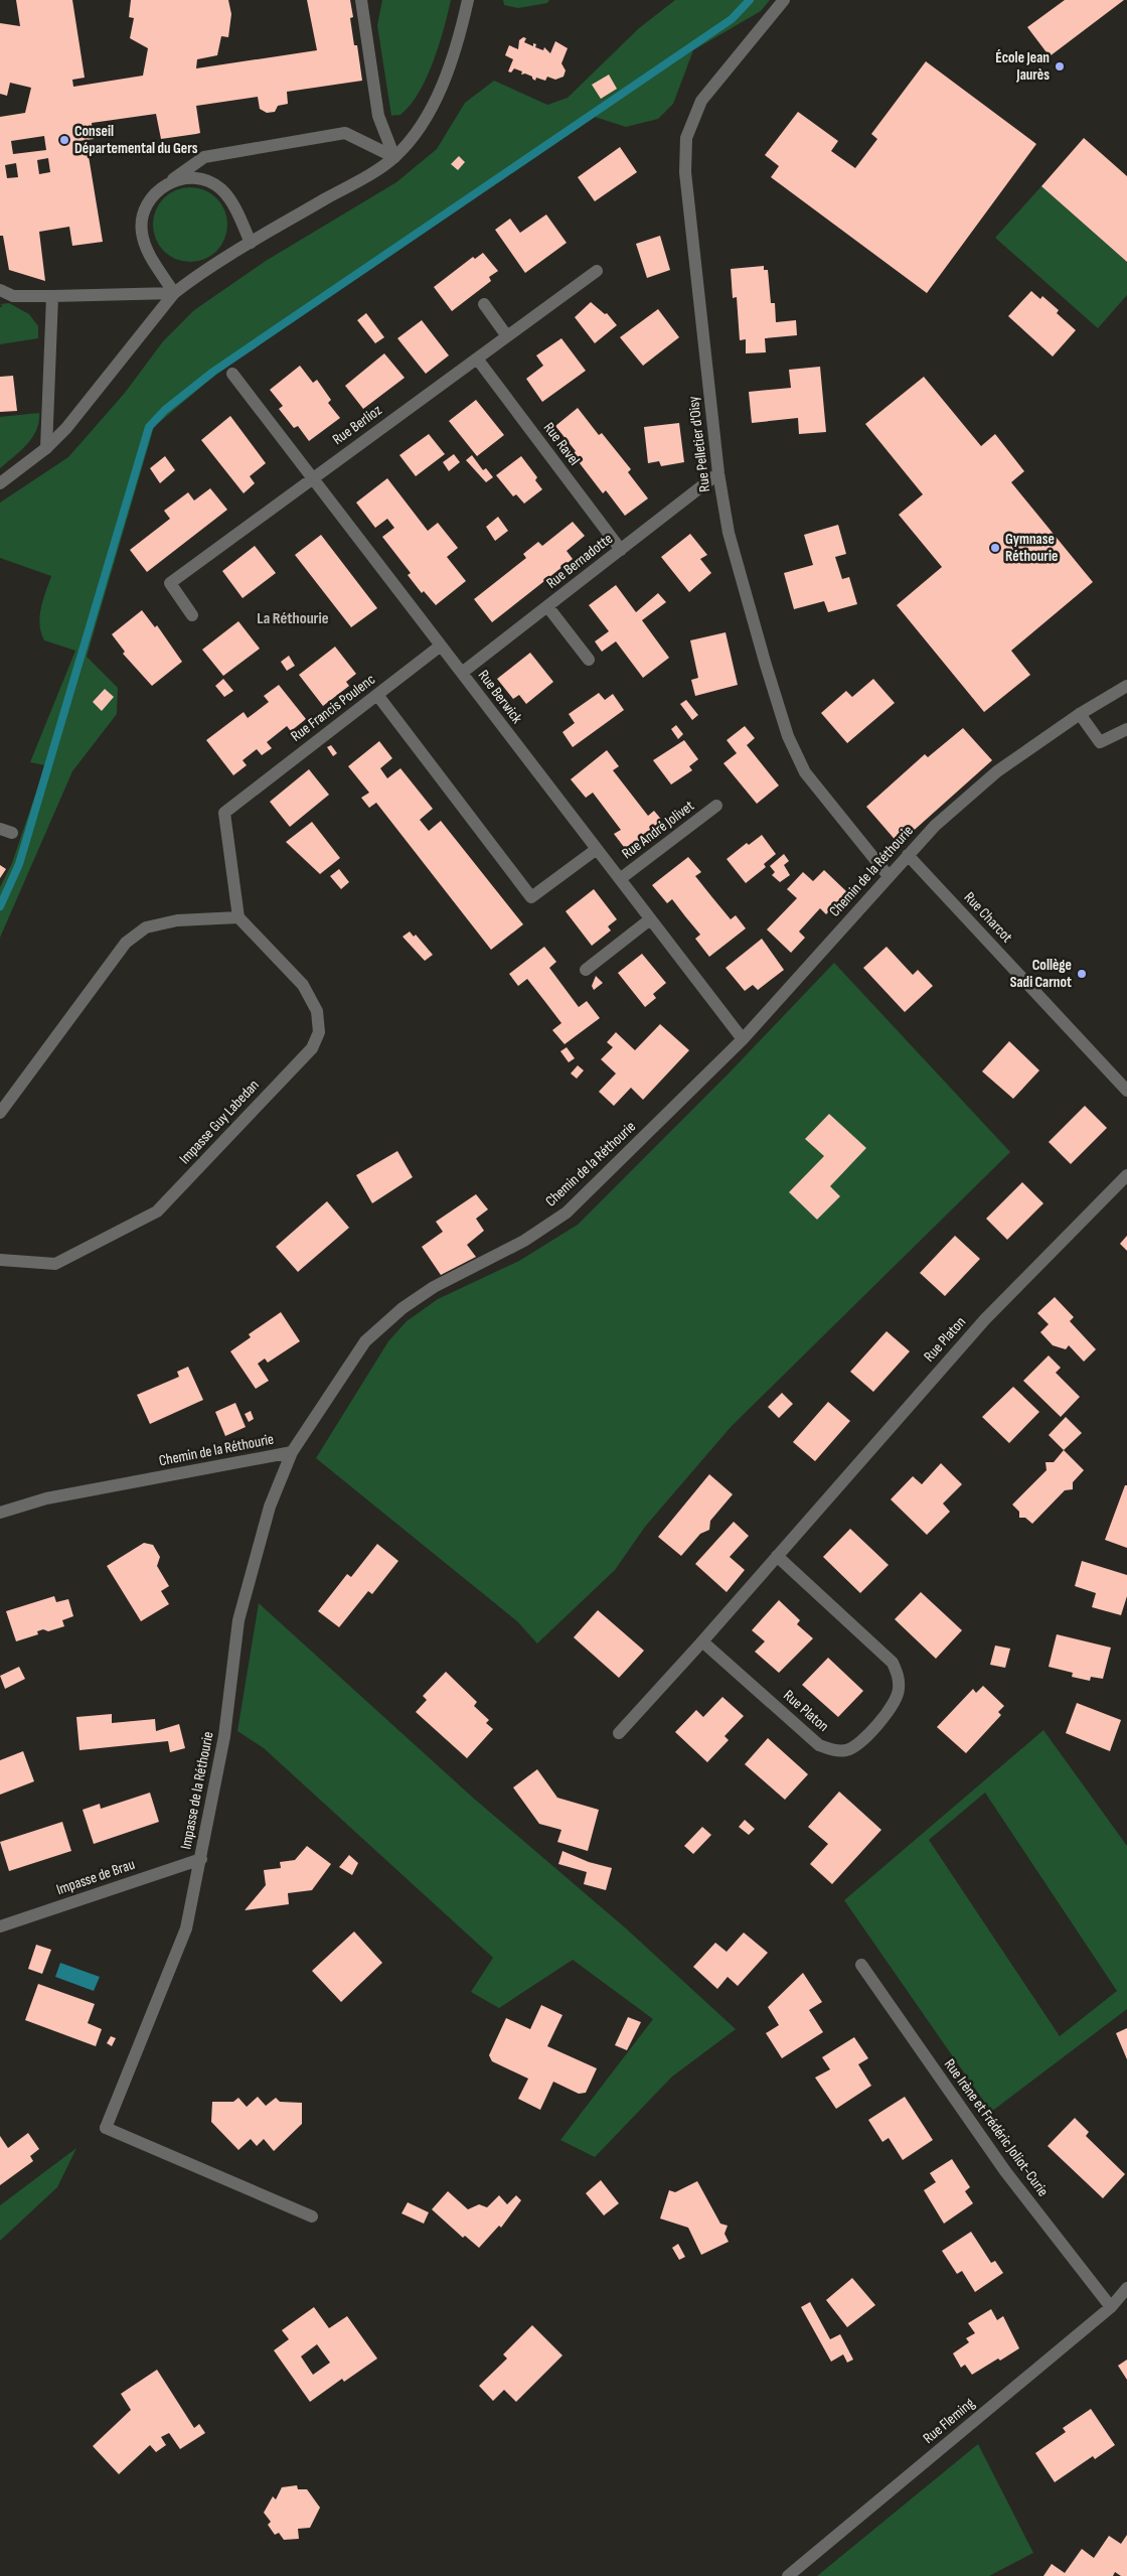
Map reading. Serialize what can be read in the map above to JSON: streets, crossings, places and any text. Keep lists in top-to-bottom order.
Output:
{
  "streets": {
    "street": [
      "Rue Berlioz",
      "Rue Ravel",
      "Rue Pelletier d'Oisy",
      "Rue Bernadotte",
      "Rue Berwick",
      "Rue Francis Poulenc",
      "Rue André Jolivet",
      "Chemin de la Réthourie",
      "Rue Charcot",
      "Impasse Guy Labedan",
      "Rue Platon",
      "Impasse de la Réthourie",
      "Impasse de Brau",
      "Rue Irène et Frédéric Joliot-Curie",
      "Rue Fleming"
    ]
  },
  "crossings": [
    ["Rue Berlioz", "Rue Ravel"],
    ["Rue Berlioz", "Rue Berwick"],
    ["Rue Ravel", "Rue Bernadotte"],
    ["Rue Pelletier d'Oisy", "Rue Bernadotte"],
    ["Rue Pelletier d'Oisy", "Chemin de la Réthourie"],
    ["Rue Bernadotte", "Rue Berwick"],
    ["Rue Berwick", "Rue Francis Poulenc"],
    ["Rue Berwick", "Rue André Jolivet"],
    ["Rue Berwick", "Chemin de la Réthourie"],
    ["Rue Francis Poulenc", "Impasse Guy Labedan"],
    ["Chemin de la Réthourie", "Rue Charcot"],
    ["Chemin de la Réthourie", "Impasse de la Réthourie"],
    ["Impasse de la Réthourie", "Impasse de Brau"],
    ["Rue Irène et Frédéric Joliot-Curie", "Rue Fleming"]
  ],
  "districts": ["La Réthourie"],
  "places": [
    "École Jean Jaurès",
    "Conseil Départemental du Gers",
    "Gymnase Réthourie",
    "Collège Sadi Carnot"
  ]
}
